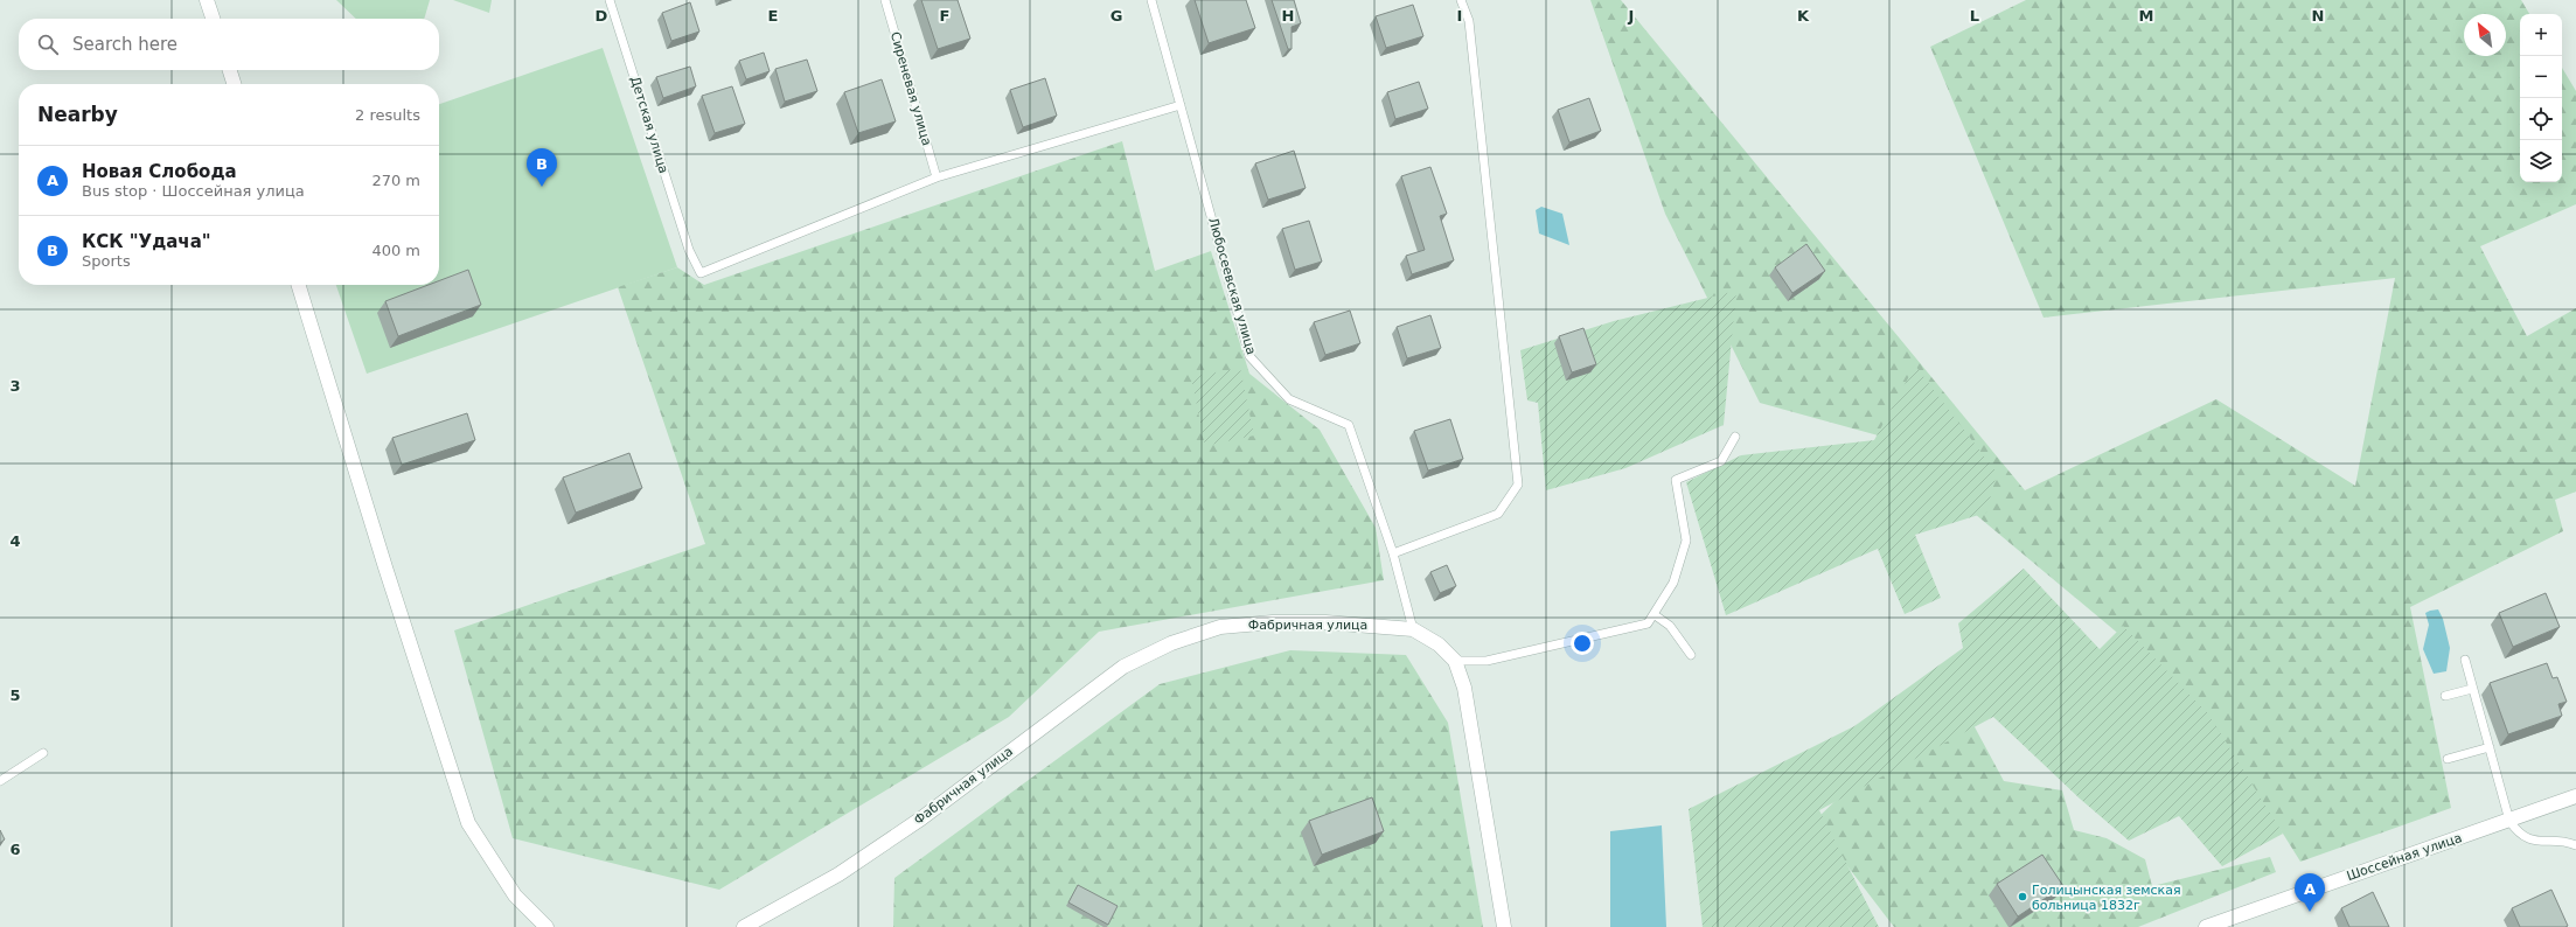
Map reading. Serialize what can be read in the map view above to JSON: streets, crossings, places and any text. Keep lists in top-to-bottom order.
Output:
{
  "streets": {
    "street": ["Фабричная улица", "Шоссейная улица"],
    "lane": ["Сиреневая улица", "Детская улица", "Любосеевская улица"]
  },
  "crossings": [
    ["Сиреневая улица", "Детская улица"],
    ["Любосеевская улица", "Фабричная улица"]
  ],
  "places": ["Голицынская земская больница 1832г"],
  "north": "top left",
  "page": {
    "map_buttons": ["+", "−"],
    "search": "Search here",
    "heading": ["Nearby", "2 results"],
    "list": [
      {
        "mark": "A",
        "name": "Новая Слобода",
        "note": "Bus stop · Шоссейная улица",
        "value": "270 m"
      },
      {
        "mark": "B",
        "name": "КСК \"Удача\"",
        "note": "Sports",
        "value": "400 m"
      }
    ],
    "pins": ["B", "A"]
  },
  "grid": {
    "columns": [
      "D",
      "E",
      "F",
      "G",
      "H",
      "I",
      "J",
      "K",
      "L",
      "M",
      "N"
    ],
    "rows": [
      "3",
      "4",
      "5",
      "6"
    ]
  }
}
